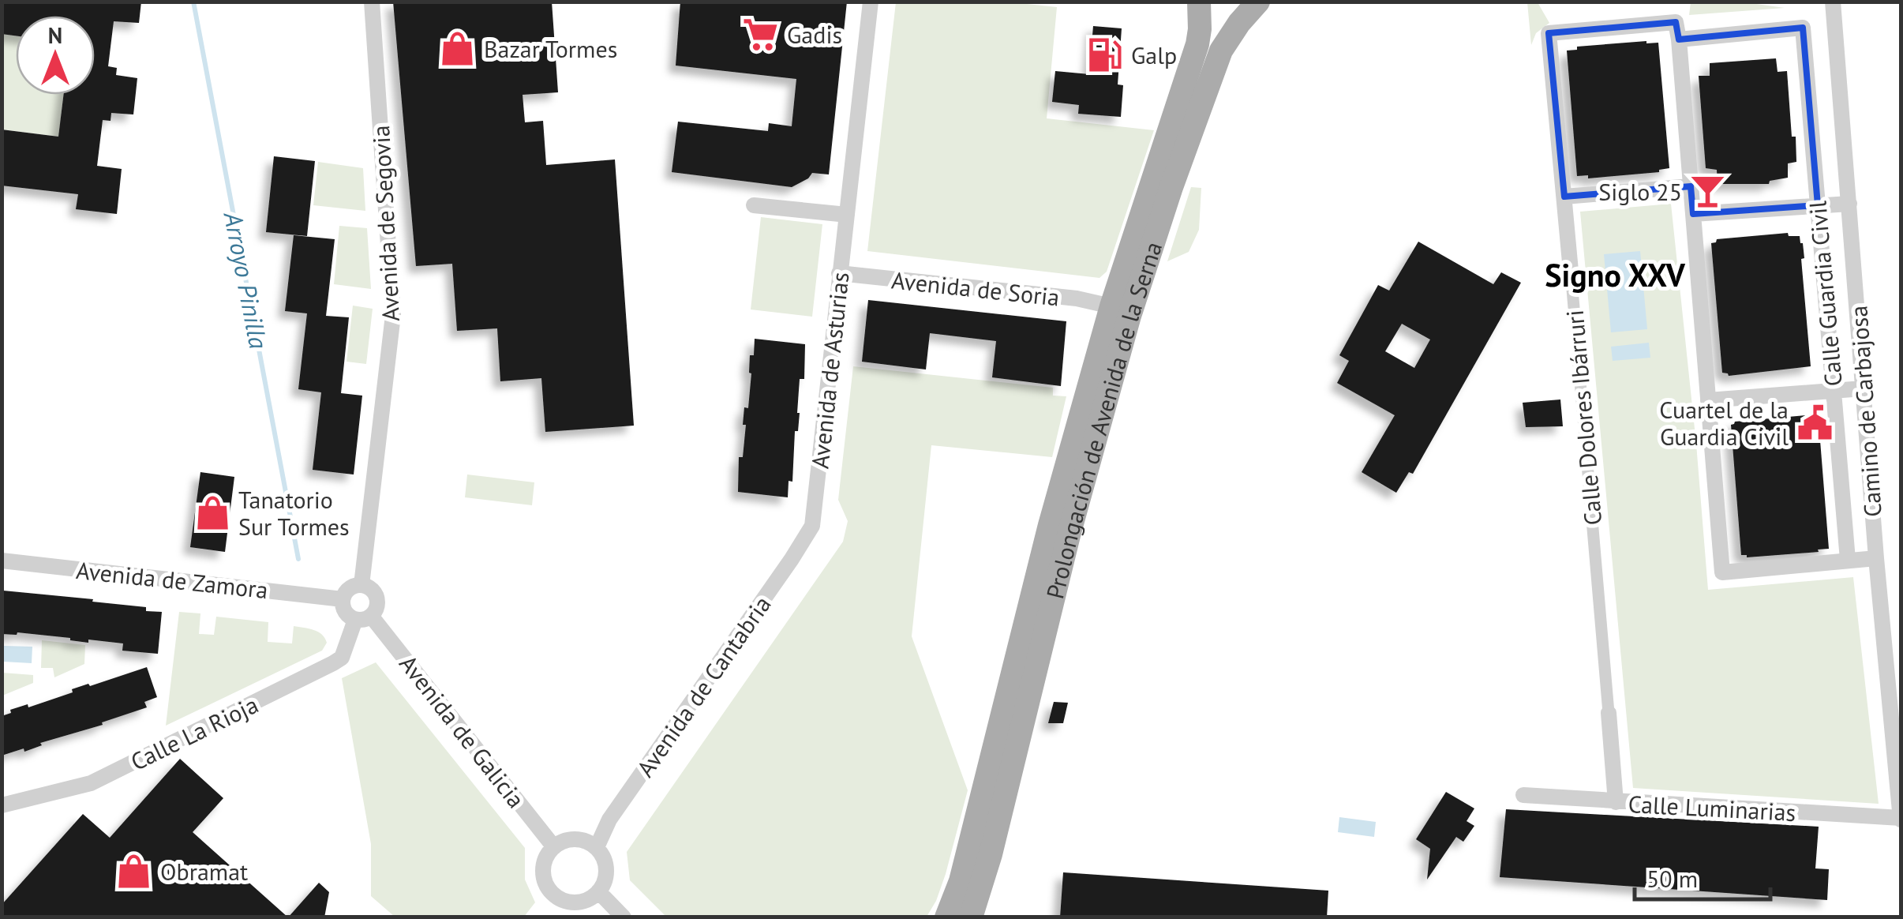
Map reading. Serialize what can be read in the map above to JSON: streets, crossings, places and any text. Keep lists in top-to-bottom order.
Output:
{
  "streets": {
    "main road": ["Prolongación de Avenida de la Serna"],
    "street": [
      "Avenida de Segovia",
      "Avenida de Soria",
      "Calle Guardia Civil",
      "Avenida de Asturias",
      "Camino de Carbajosa",
      "Calle Dolores Ibárruri",
      "Avenida de Zamora",
      "Avenida de Cantabria",
      "Avenida de Galicia",
      "Calle La Rioja",
      "Calle Luminarias"
    ]
  },
  "crossings": [
    ["Avenida de Segovia", "Avenida de Zamora"],
    ["Avenida de Segovia", "Avenida de Galicia"],
    ["Avenida de Segovia", "Calle La Rioja"],
    ["Avenida de Soria", "Avenida de Asturias"],
    ["Avenida de Soria", "Prolongación de Avenida de la Serna"],
    ["Calle Guardia Civil", "Calle Dolores Ibárruri"],
    ["Avenida de Asturias", "Avenida de Cantabria"],
    ["Camino de Carbajosa", "Calle Luminarias"],
    ["Calle Dolores Ibárruri", "Calle Luminarias"],
    ["Avenida de Zamora", "Avenida de Galicia"],
    ["Avenida de Zamora", "Calle La Rioja"],
    ["Avenida de Cantabria", "Avenida de Galicia"],
    ["Avenida de Galicia", "Calle La Rioja"]
  ],
  "districts": ["Signo XXV"],
  "water": ["Arroyo Pinilla"],
  "places": {
    "supermarket": ["Gadis"],
    "shop": ["Bazar Tormes", "Tanatorio Sur Tormes", "Obramat"],
    "fuel station": ["Galp"],
    "bar": ["Siglo 25"],
    "public building": ["Cuartel de la Guardia Civil"]
  },
  "scale_bar": "50 m",
  "north": "top"
}
